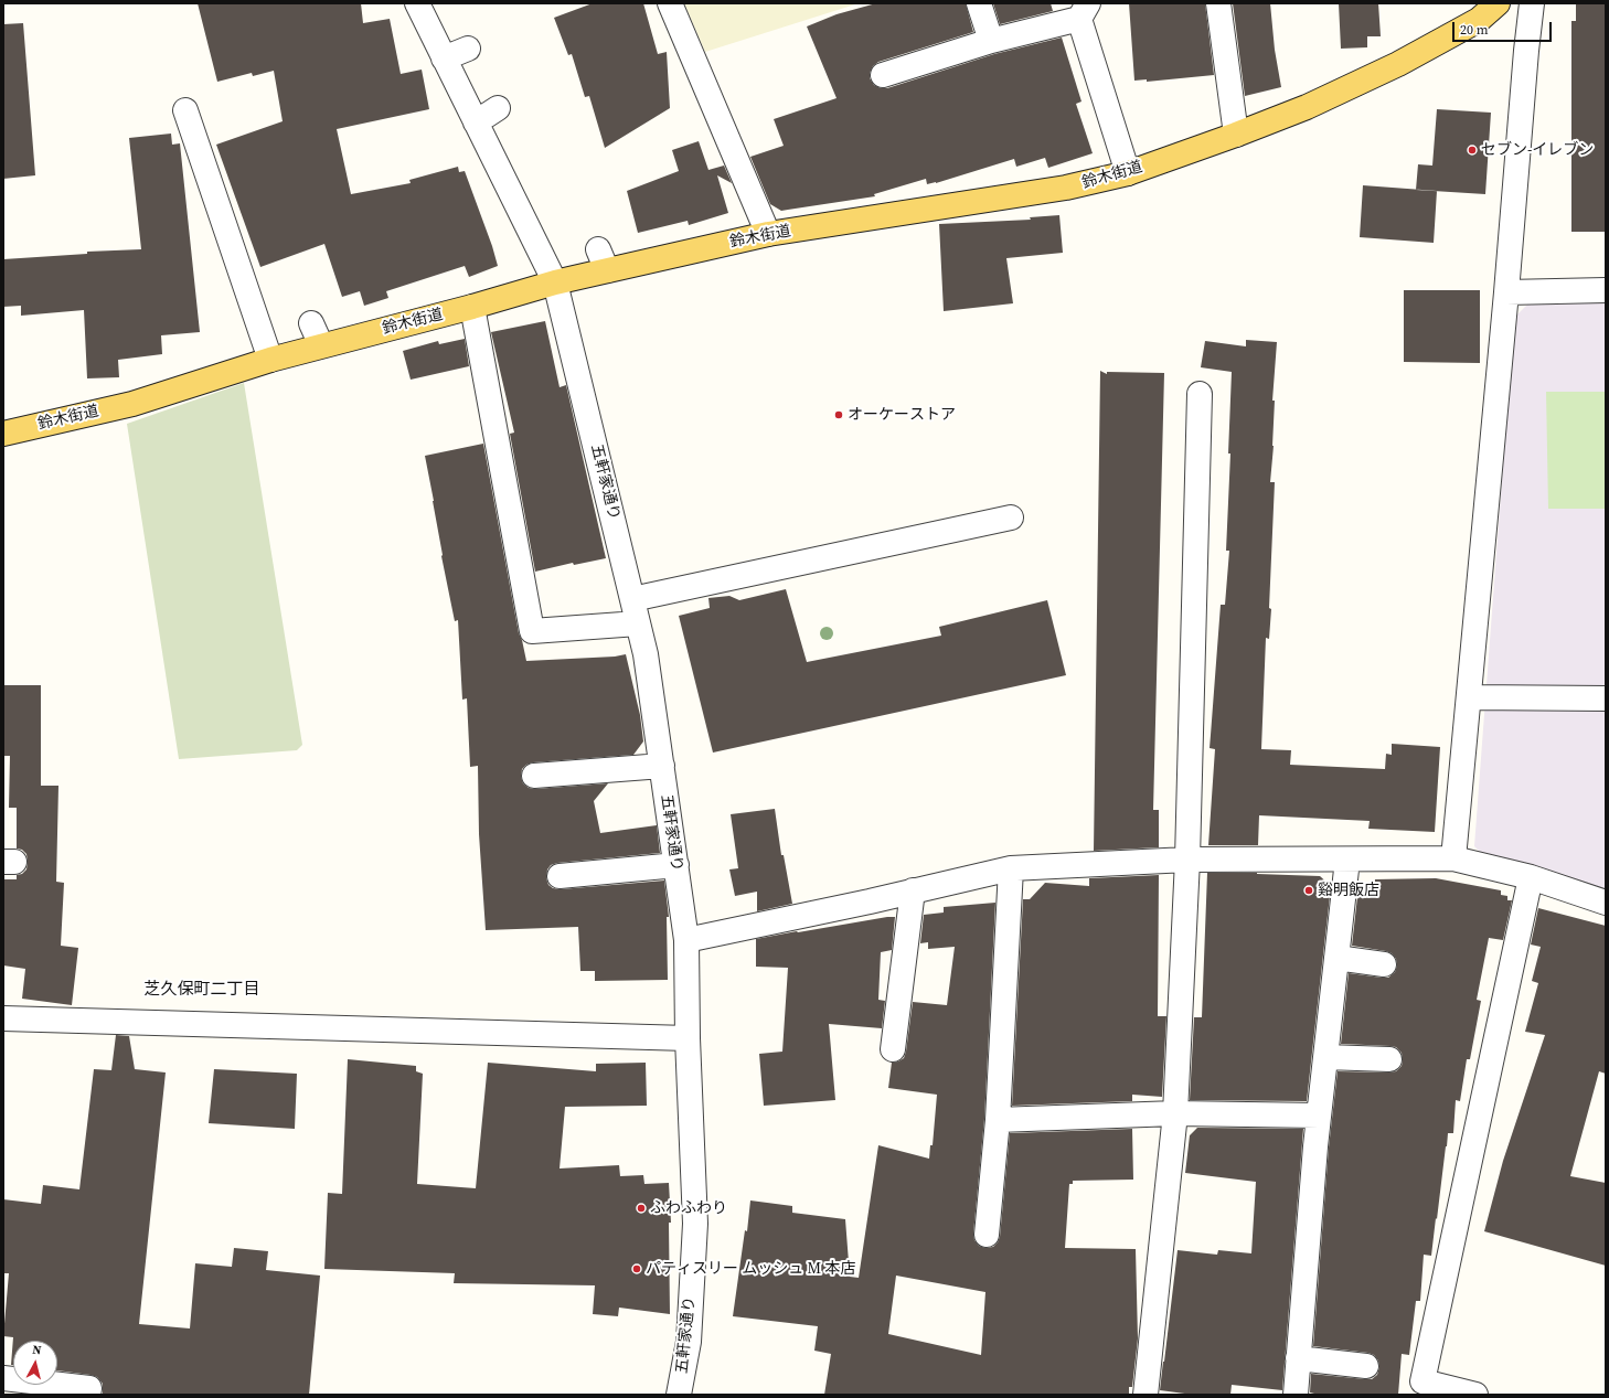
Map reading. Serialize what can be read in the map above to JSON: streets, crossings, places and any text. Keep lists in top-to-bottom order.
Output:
{
  "streets": {
    "main road": ["鈴木街道"],
    "street": ["五軒家通り"]
  },
  "crossings": [
    ["鈴木街道", "五軒家通り"]
  ],
  "districts": ["芝久保町二丁目"],
  "places": [
    "セブン-イレブン",
    "オーケーストア",
    "谿明飯店",
    "ふわふわり",
    "パティスリー ムッシュ M 本店"
  ],
  "scale_bar": "20 m",
  "north": "top"
}
